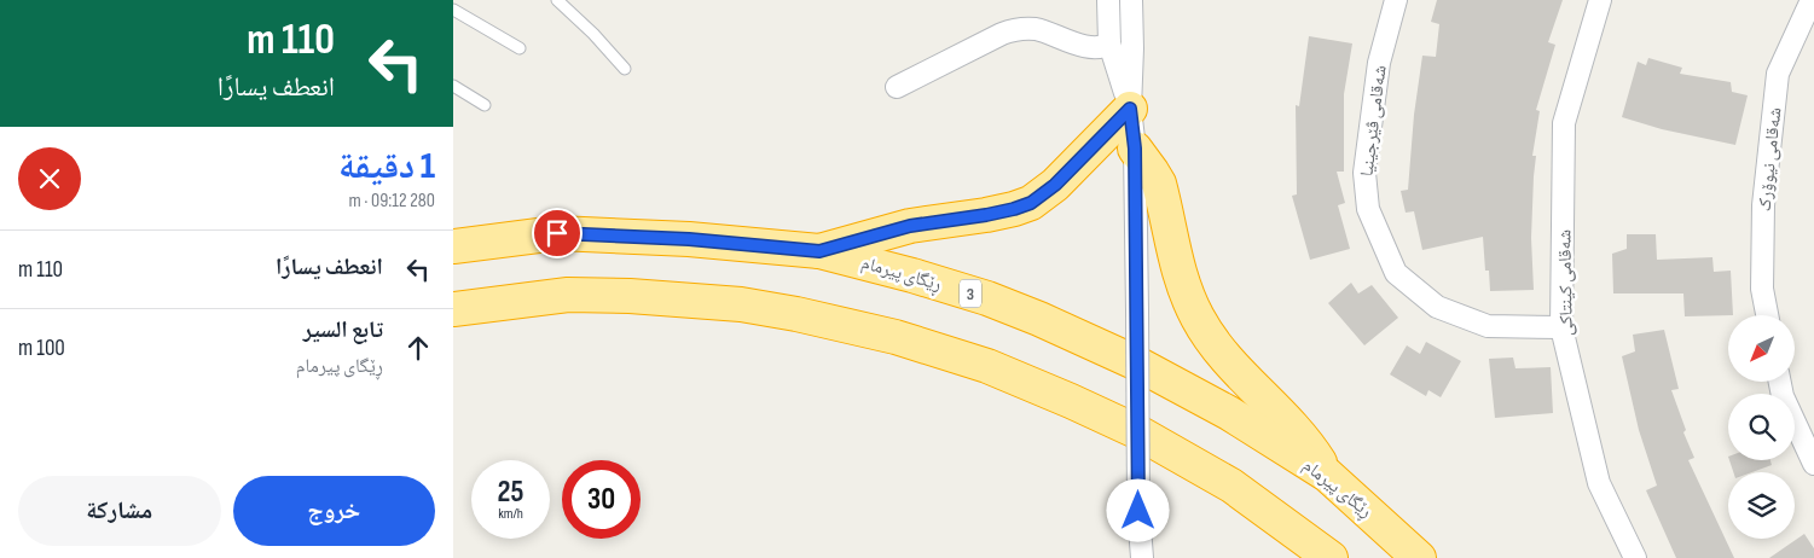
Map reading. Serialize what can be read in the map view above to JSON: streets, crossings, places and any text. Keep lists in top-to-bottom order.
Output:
{
  "streets": {
    "highway": ["ڕێگای پیرمام", "3"],
    "street": ["شەقامی ڤێرجینیا", "شەقامی نیوۆرک", "شەقامی کینتاکی"]
  },
  "crossings": [
    ["شەقامی ڤێرجینیا", "شەقامی کینتاکی"]
  ],
  "north": "bottom left",
  "page": {
    "turn": ["110 m", "انعطف يسارًا"],
    "heading": ["1 دقيقة", "280 m · 09:12"],
    "list": [
      {
        "name": "انعطف يسارًا",
        "value": "110 m"
      },
      {
        "name": "تابع السير",
        "note": "ڕێگای پیرمام",
        "value": "100 m"
      }
    ],
    "speed": "25 km/h",
    "limit": "30",
    "buttons": ["خروج", "مشاركة"]
  }
}
